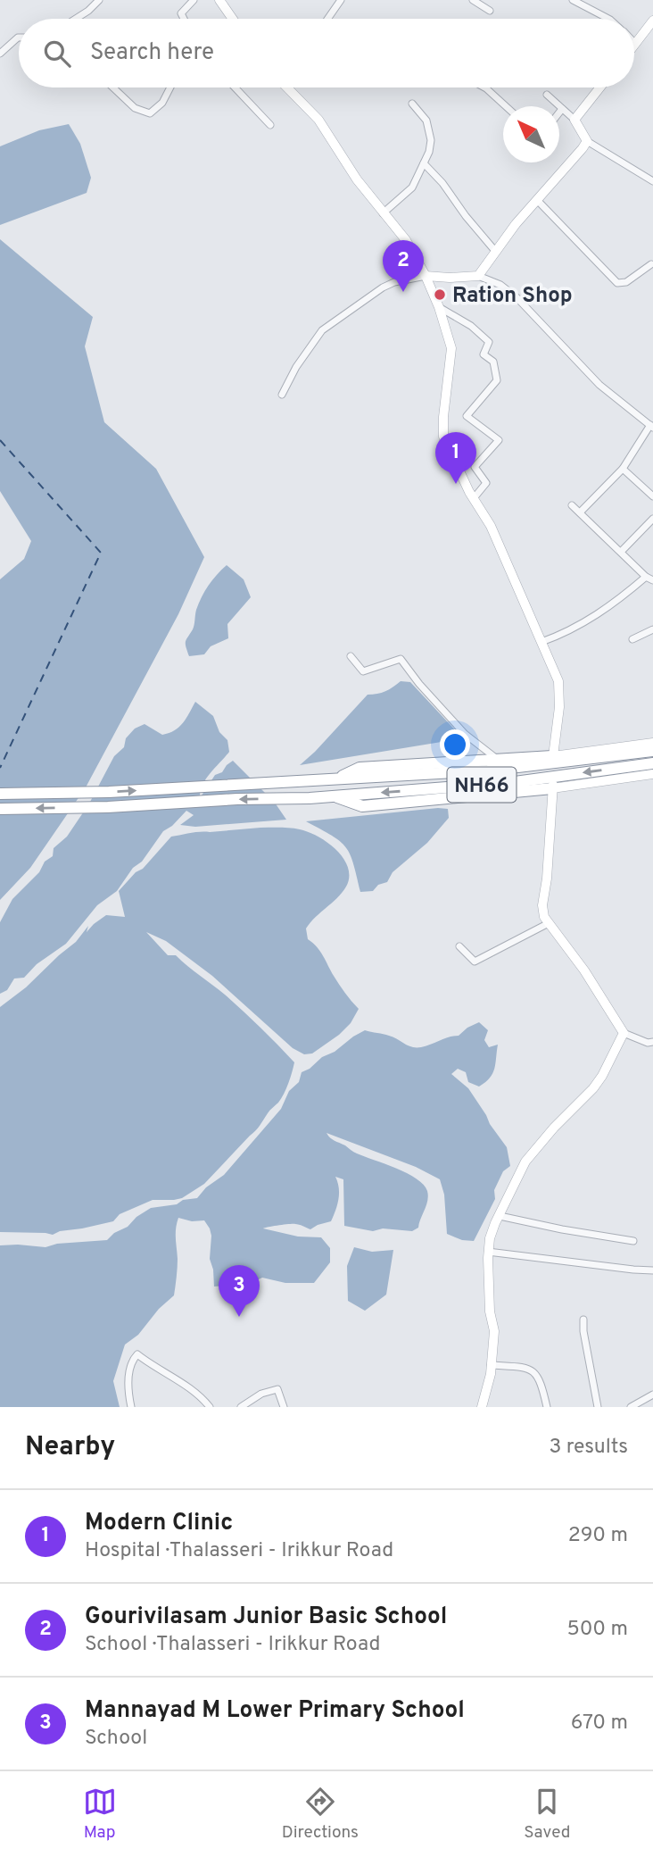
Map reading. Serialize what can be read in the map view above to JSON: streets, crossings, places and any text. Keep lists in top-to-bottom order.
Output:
{
  "streets": {
    "highway": ["NH66"]
  },
  "places": ["Ration Shop"],
  "north": "top left",
  "page": {
    "search": "Search here",
    "pins": ["2", "1", "3"],
    "heading": ["Nearby", "3 results"],
    "list": [
      {
        "mark": "1",
        "name": "Modern Clinic",
        "note": "Hospital · Thalasseri - Irikkur Road",
        "value": "290 m"
      },
      {
        "mark": "2",
        "name": "Gourivilasam Junior Basic School",
        "note": "School · Thalasseri - Irikkur Road",
        "value": "500 m"
      },
      {
        "mark": "3",
        "name": "Mannayad M Lower Primary School",
        "note": "School",
        "value": "670 m"
      }
    ],
    "nav": ["Map", "Directions", "Saved"]
  }
}
